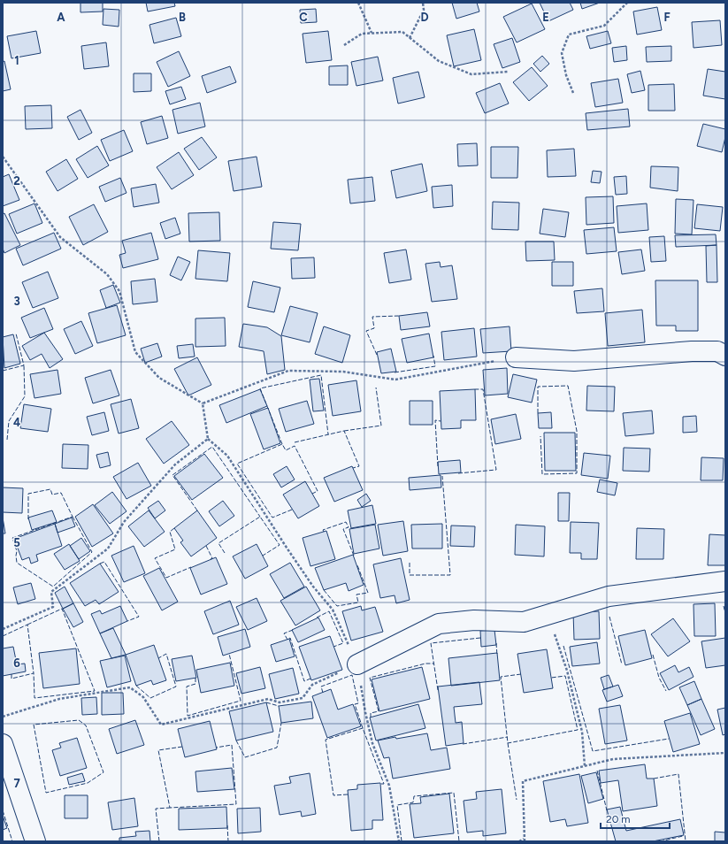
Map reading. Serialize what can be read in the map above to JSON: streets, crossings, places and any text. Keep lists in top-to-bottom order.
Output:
{
  "scale_bar": "20 m",
  "grid": {
    "columns": [
      "A",
      "B",
      "C",
      "D",
      "E",
      "F"
    ],
    "rows": [
      "1",
      "2",
      "3",
      "4",
      "5",
      "6",
      "7"
    ]
  }
}
